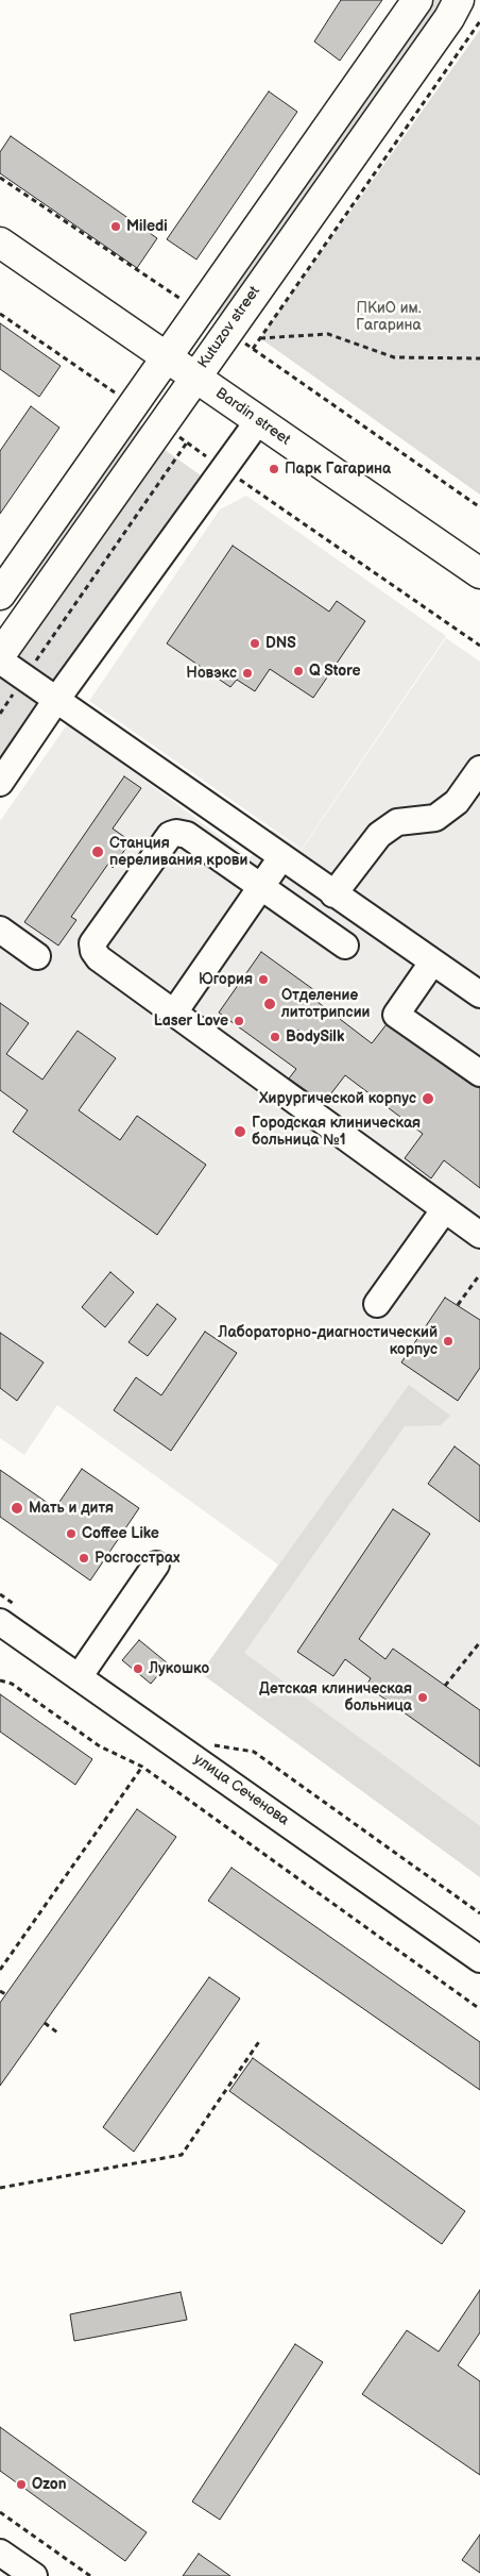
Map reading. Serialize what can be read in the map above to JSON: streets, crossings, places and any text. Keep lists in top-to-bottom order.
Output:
{
  "streets": {
    "main road": ["Kutuzov street", "Bardin street"],
    "street": ["улица Сеченова"]
  },
  "crossings": [
    ["Kutuzov street", "Bardin street"]
  ],
  "parks": ["ПКиО им. Гагарина"],
  "places": [
    "Miledi",
    "Парк Гагарина",
    "DNS",
    "Q Store",
    "Новэкс",
    "Станция переливания крови",
    "Югория",
    "Отделение литотрипсии",
    "Laser Love",
    "BodySilk",
    "Хирургической корпус",
    "Городская клиническая больница №1",
    "Лабораторно-диагностический корпус",
    "Мать и дитя",
    "Coffee Like",
    "Росгосстрах",
    "Лукошко",
    "Детская клиническая больница",
    "Ozon"
  ]
}
